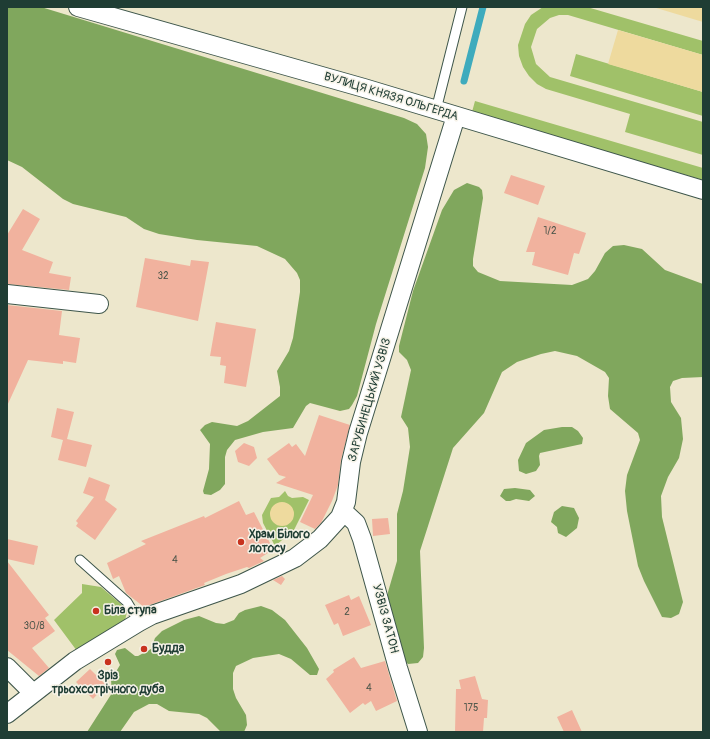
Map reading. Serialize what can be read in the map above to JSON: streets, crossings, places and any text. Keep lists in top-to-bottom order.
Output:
{
  "streets": {
    "street": ["ВУЛИЦЯ КНЯЗЯ ОЛЬГЕРДА", "ЗАРУБИНЕЦЬКИЙ УЗВІЗ", "УЗВІЗ ЗАТОН"]
  },
  "crossings": [
    ["ВУЛИЦЯ КНЯЗЯ ОЛЬГЕРДА", "ЗАРУБИНЕЦЬКИЙ УЗВІЗ"],
    ["ЗАРУБИНЕЦЬКИЙ УЗВІЗ", "УЗВІЗ ЗАТОН"]
  ],
  "places": [
    "Храм Білого лотосу",
    "Біла ступа",
    "Будда",
    "Зріз трьохсотрічного дуба"
  ],
  "house_numbers": [
    "1/2",
    "32",
    "4",
    "2",
    "30/8",
    "4",
    "175"
  ]
}
